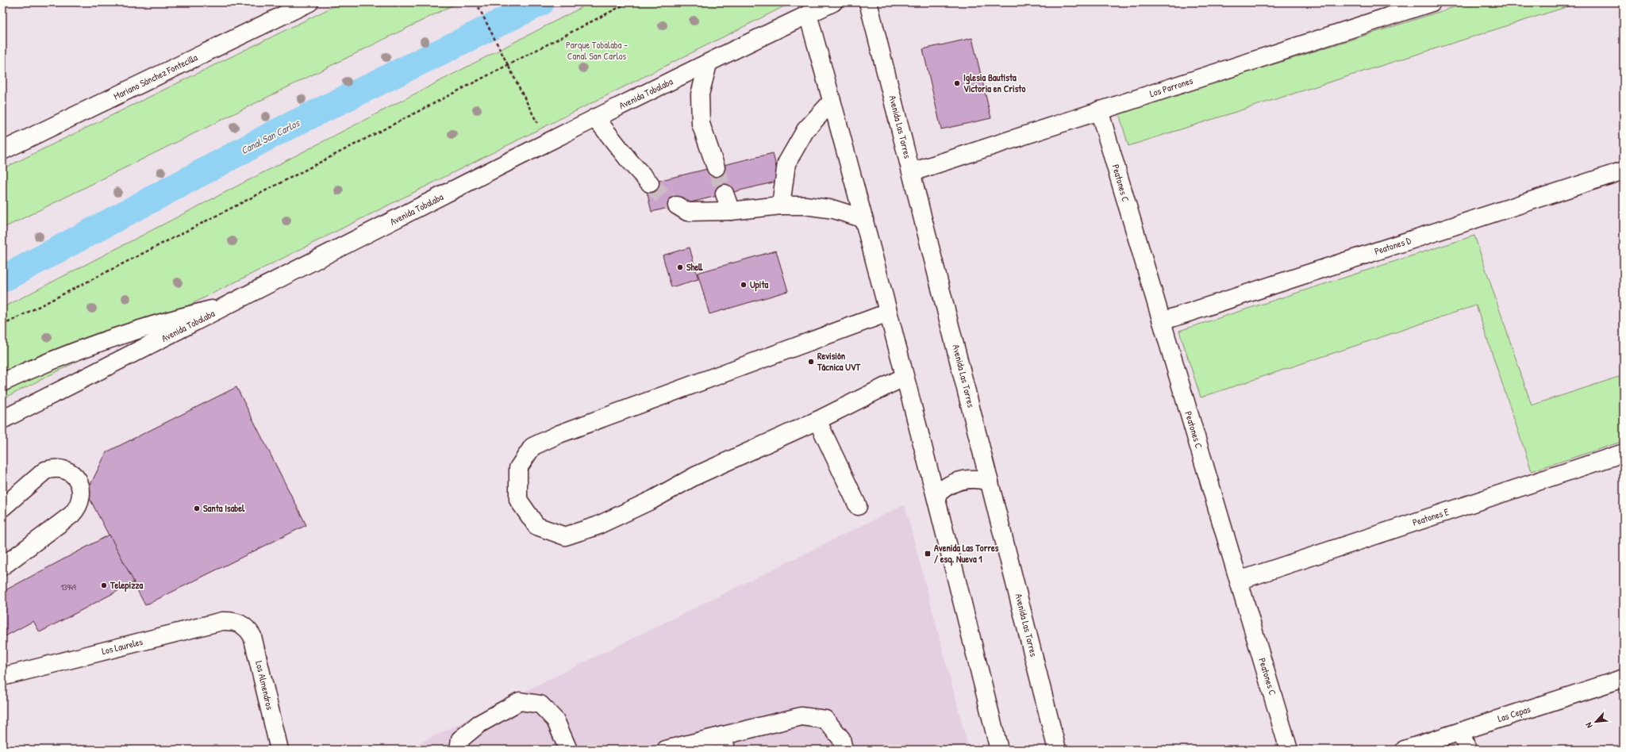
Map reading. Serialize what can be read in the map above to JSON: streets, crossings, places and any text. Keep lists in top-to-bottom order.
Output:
{
  "streets": {
    "street": [
      "Mariano Sánchez Fontecilla",
      "Los Parrones",
      "Avenida Tobalaba",
      "Avenida Las Torres",
      "Peatones C",
      "Peatones D",
      "Peatones E",
      "Los Laureles",
      "Los Almendros",
      "Las Cepas"
    ]
  },
  "crossings": [
    ["Los Parrones", "Avenida Las Torres"],
    ["Los Parrones", "Peatones C"],
    ["Peatones C", "Peatones D"],
    ["Peatones C", "Peatones E"],
    ["Los Laureles", "Los Almendros"]
  ],
  "water": ["Canal San Carlos"],
  "parks": ["Parque Tobalaba - Canal San Carlos"],
  "places": {
    "other": [
      "Iglesia Bautista Victoria en Cristo",
      "Shell",
      "Upita",
      "Revisión Tácnica UVT",
      "Santa Isabel",
      "Telepizza"
    ],
    "transit": ["Avenida Las Torres / esq. Nueva 1"]
  },
  "house_numbers": ["13949"],
  "north": "bottom left"
}
